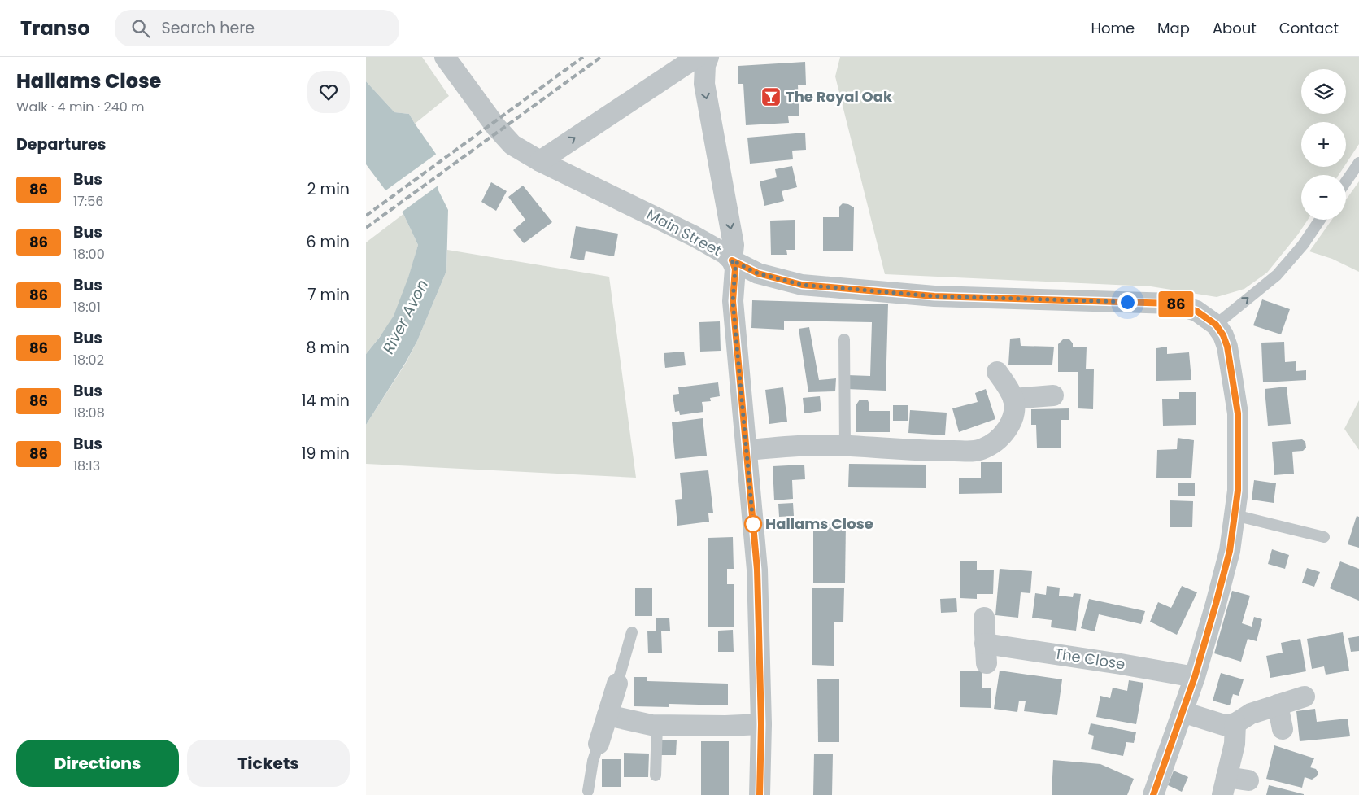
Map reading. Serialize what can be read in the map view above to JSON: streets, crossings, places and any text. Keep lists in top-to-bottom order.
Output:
{
  "streets": {
    "street": ["Main Street", "The Close"]
  },
  "crossings": [
    ["Main Street", "The Close"]
  ],
  "water": ["River Avon"],
  "places": {
    "bar": ["The Royal Oak"],
    "other": ["Hallams Close"]
  },
  "lines": ["bus line 86"],
  "page": {
    "header": "Transo",
    "search": "Search here",
    "nav": [
      "Home",
      "Map",
      "About",
      "Contact"
    ],
    "heading": [
      ["Hallams Close", "Walk · 4 min · 240 m"],
      "Departures"
    ],
    "on_map": "86",
    "map_buttons": ["+", "−"],
    "list": [
      {
        "mark": "86",
        "name": "Bus",
        "note": "17:56",
        "value": "2 min"
      },
      {
        "mark": "86",
        "name": "Bus",
        "note": "18:00",
        "value": "6 min"
      },
      {
        "mark": "86",
        "name": "Bus",
        "note": "18:01",
        "value": "7 min"
      },
      {
        "mark": "86",
        "name": "Bus",
        "note": "18:02",
        "value": "8 min"
      },
      {
        "mark": "86",
        "name": "Bus",
        "note": "18:08",
        "value": "14 min"
      },
      {
        "mark": "86",
        "name": "Bus",
        "note": "18:13",
        "value": "19 min"
      }
    ],
    "buttons": ["Directions", "Tickets"]
  }
}
